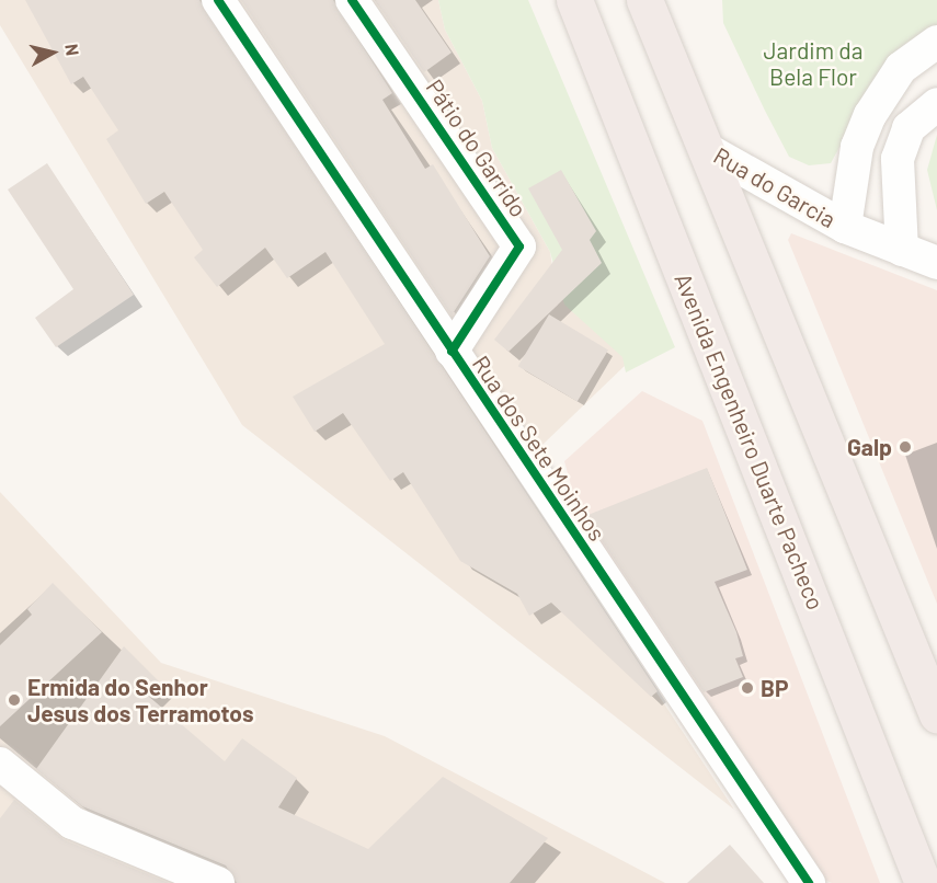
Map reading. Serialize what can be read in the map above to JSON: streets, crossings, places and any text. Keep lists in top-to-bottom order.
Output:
{
  "streets": {
    "highway": ["Avenida Engenheiro Duarte Pacheco"],
    "street": ["Pátio do Garrido", "Rua do Garcia", "Rua dos Sete Moinhos"]
  },
  "crossings": [
    ["Pátio do Garrido", "Rua dos Sete Moinhos"]
  ],
  "parks": ["Jardim da Bela Flor"],
  "places": ["Galp", "BP", "Ermida do Senhor Jesus dos Terramotos"],
  "north": "right"
}
